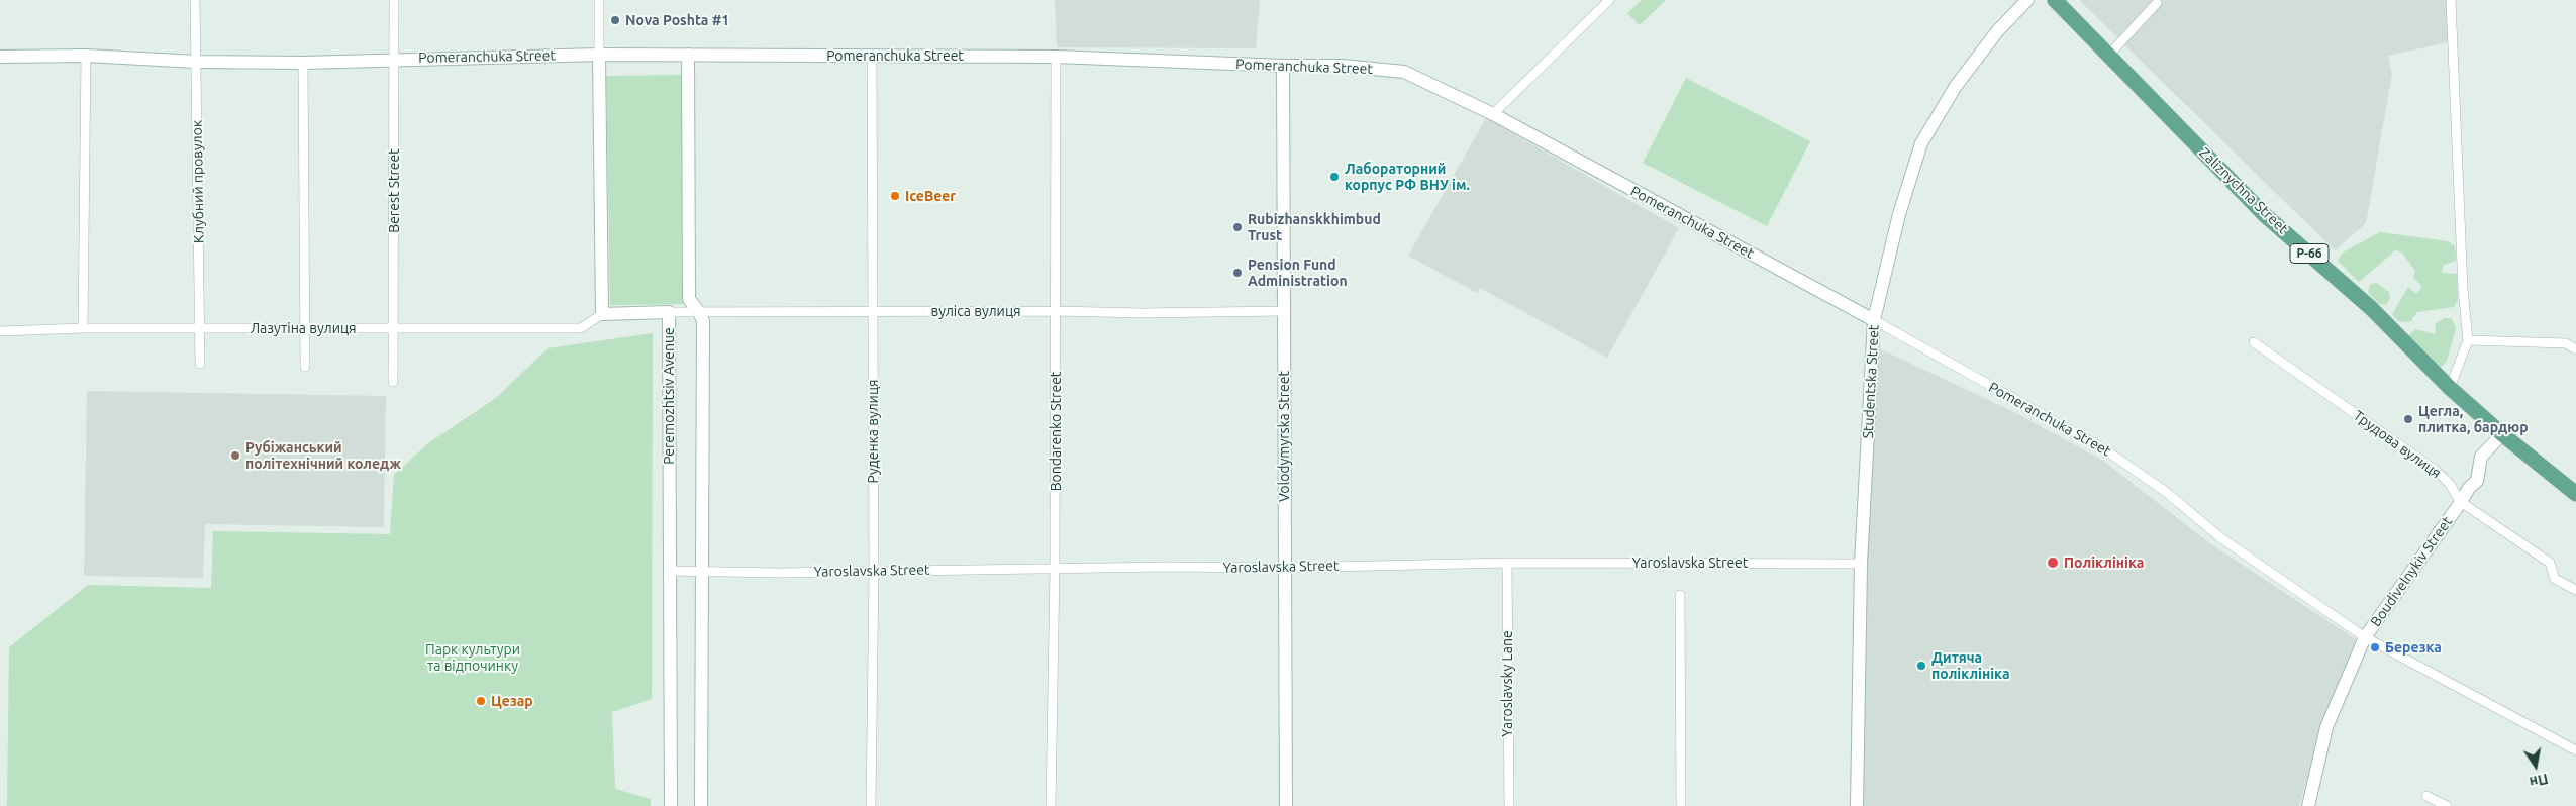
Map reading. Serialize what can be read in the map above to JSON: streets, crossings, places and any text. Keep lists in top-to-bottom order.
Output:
{
  "streets": {
    "main road": ["Zaliznychna Street", "Р-66"],
    "street": [
      "Pomeranchuka Street",
      "Клубний провулок",
      "Berest Street",
      "вуліса вулиця",
      "Лазутіна вулиця",
      "Studentska Street",
      "Peremozhtsiv Avenue",
      "Руденка вулиця",
      "Bondarenko Street",
      "Volodymyrska Street",
      "Трудова вулиця",
      "Yaroslavska Street",
      "Boudivelnykiv Street",
      "Yaroslavsky Lane"
    ]
  },
  "crossings": [
    ["Pomeranchuka Street", "Клубний провулок"],
    ["Pomeranchuka Street", "Berest Street"],
    ["Pomeranchuka Street", "Studentska Street"],
    ["Pomeranchuka Street", "Руденка вулиця"],
    ["Pomeranchuka Street", "Bondarenko Street"],
    ["Pomeranchuka Street", "Volodymyrska Street"],
    ["Pomeranchuka Street", "Boudivelnykiv Street"],
    ["Клубний провулок", "Лазутіна вулиця"],
    ["Berest Street", "Лазутіна вулиця"],
    ["Zaliznychna Street", "Boudivelnykiv Street"],
    ["вуліса вулиця", "Peremozhtsiv Avenue"],
    ["вуліса вулиця", "Руденка вулиця"],
    ["вуліса вулиця", "Bondarenko Street"],
    ["вуліса вулиця", "Volodymyrska Street"],
    ["Лазутіна вулиця", "Peremozhtsiv Avenue"],
    ["Studentska Street", "Yaroslavska Street"],
    ["Peremozhtsiv Avenue", "Yaroslavska Street"],
    ["Руденка вулиця", "Yaroslavska Street"],
    ["Bondarenko Street", "Yaroslavska Street"],
    ["Volodymyrska Street", "Yaroslavska Street"],
    ["Трудова вулиця", "Boudivelnykiv Street"],
    ["Yaroslavska Street", "Yaroslavsky Lane"]
  ],
  "parks": ["Парк культури та відпочинку"],
  "places": [
    "Nova Poshta #1",
    "Лабораторний корпус РФ ВНУ ім.",
    "IceBeer",
    "Rubizhanskkhimbud Trust",
    "Pension Fund Administration",
    "Цегла, плитка, бардюр",
    "Рубіжанський політехнічний коледж",
    "Поліклініка",
    "Березка",
    "Дитяча поліклініка",
    "Цезар"
  ],
  "north": "bottom"
}
